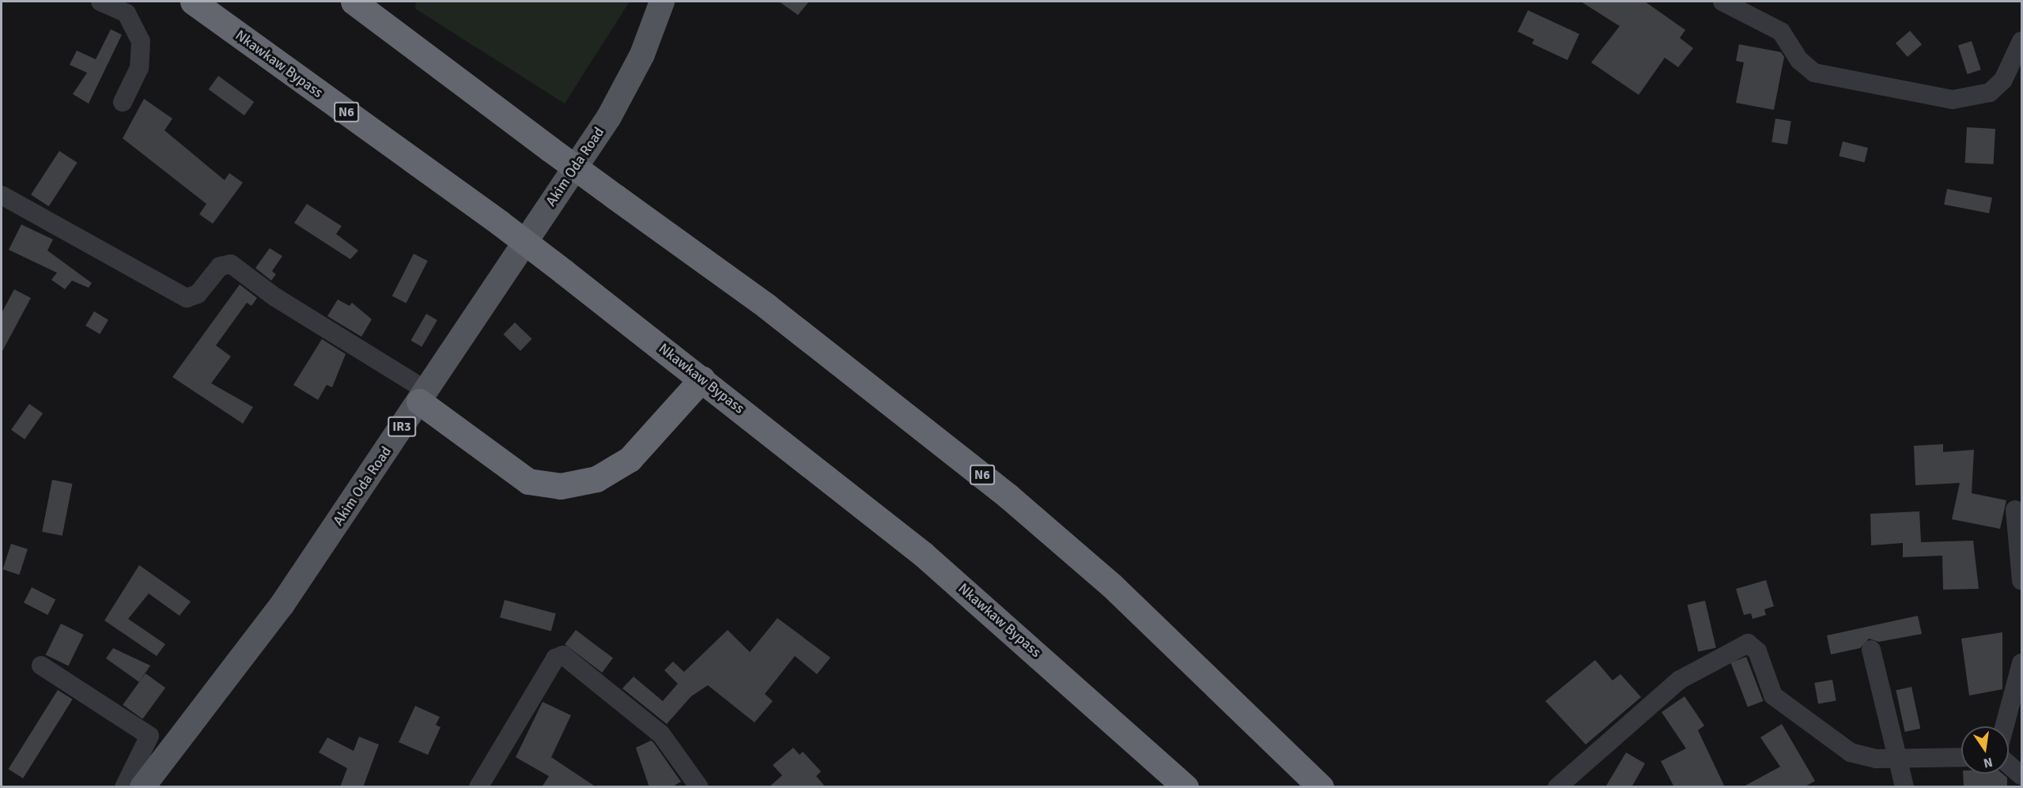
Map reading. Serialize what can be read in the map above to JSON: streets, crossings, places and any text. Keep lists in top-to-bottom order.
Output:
{
  "streets": {
    "highway": ["Nkawkaw Bypass", "N6"],
    "main road": ["Akim Oda Road", "IR3"]
  },
  "north": "bottom"
}
